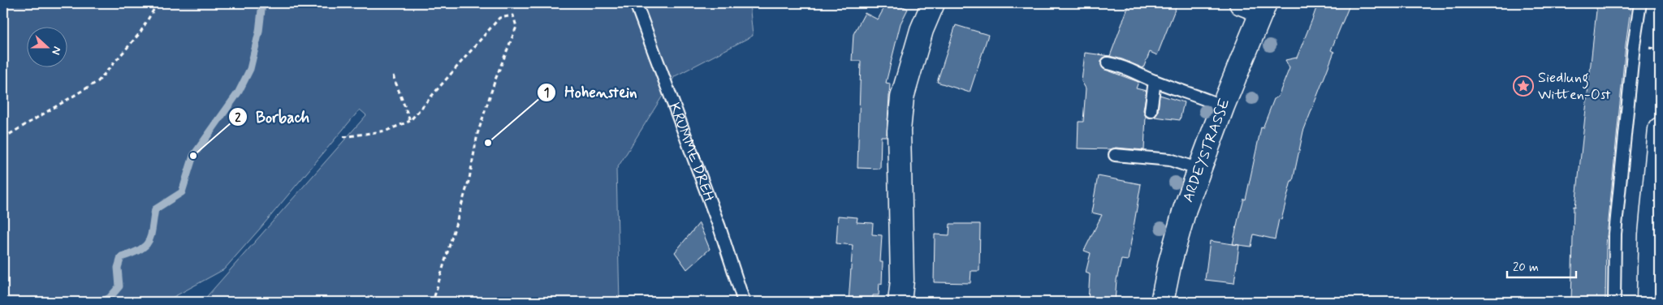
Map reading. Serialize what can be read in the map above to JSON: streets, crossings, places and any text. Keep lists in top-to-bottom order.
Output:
{
  "streets": {
    "street": ["ARDEYSTRASSE"],
    "lane": ["KRUMME DREH"]
  },
  "places": {
    "place": ["Siedlung Witten-Ost"],
    "other": ["Hohenstein", "Borbach"]
  },
  "scale_bar": "20 m",
  "north": "right"
}
